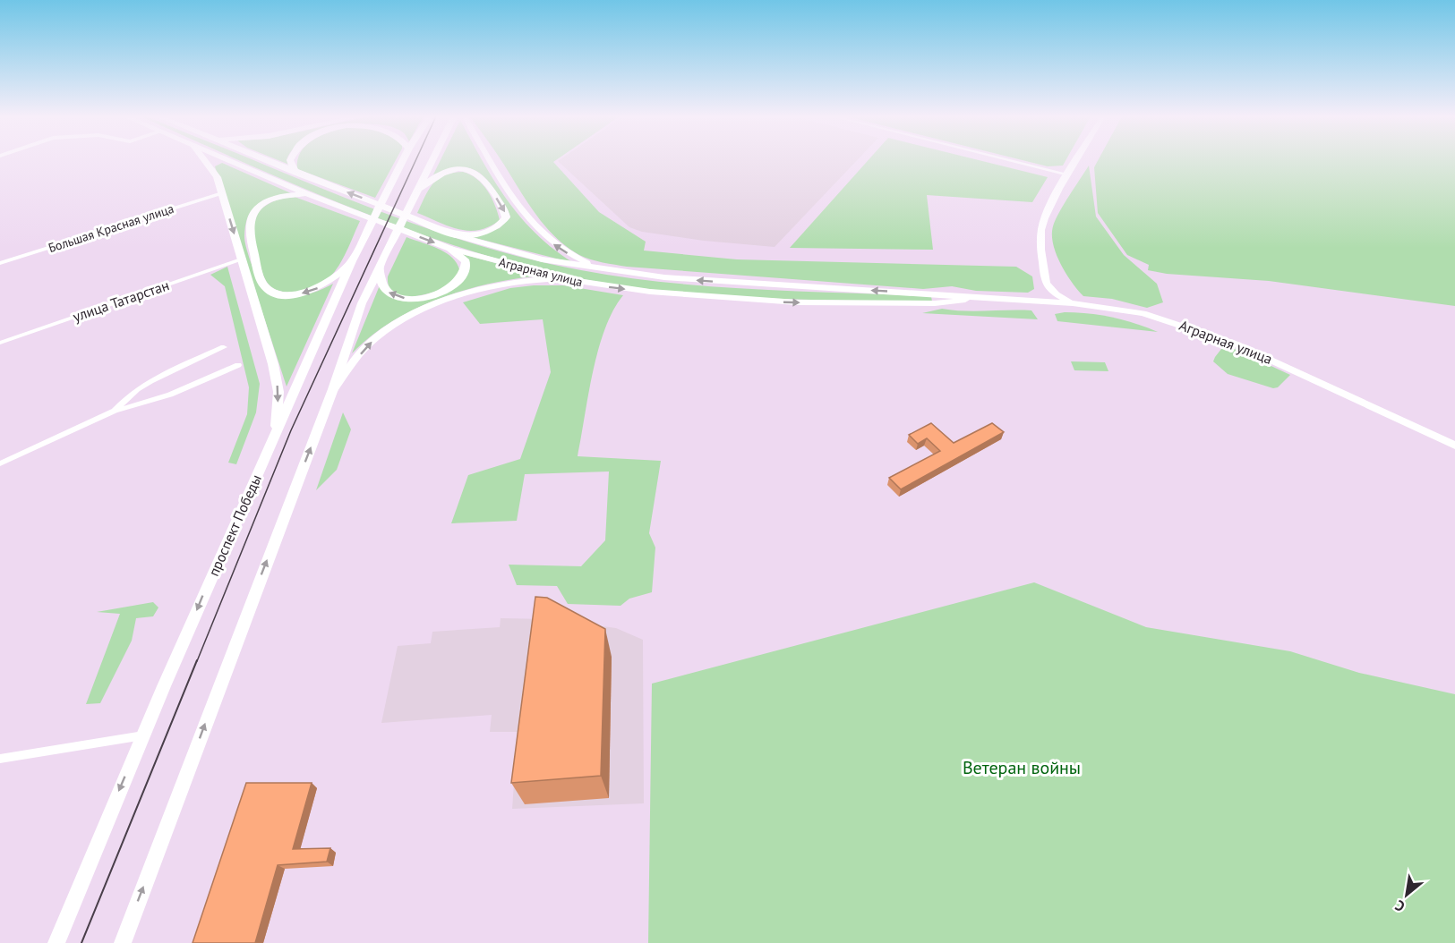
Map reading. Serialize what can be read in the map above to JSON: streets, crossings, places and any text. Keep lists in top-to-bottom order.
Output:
{
  "streets": {
    "main road": ["Аграрная улица", "проспект Победы"],
    "street": ["Большая Красная улица", "улица Татарстан"]
  },
  "parks": ["Ветеран войны"],
  "north": "bottom left"
}
